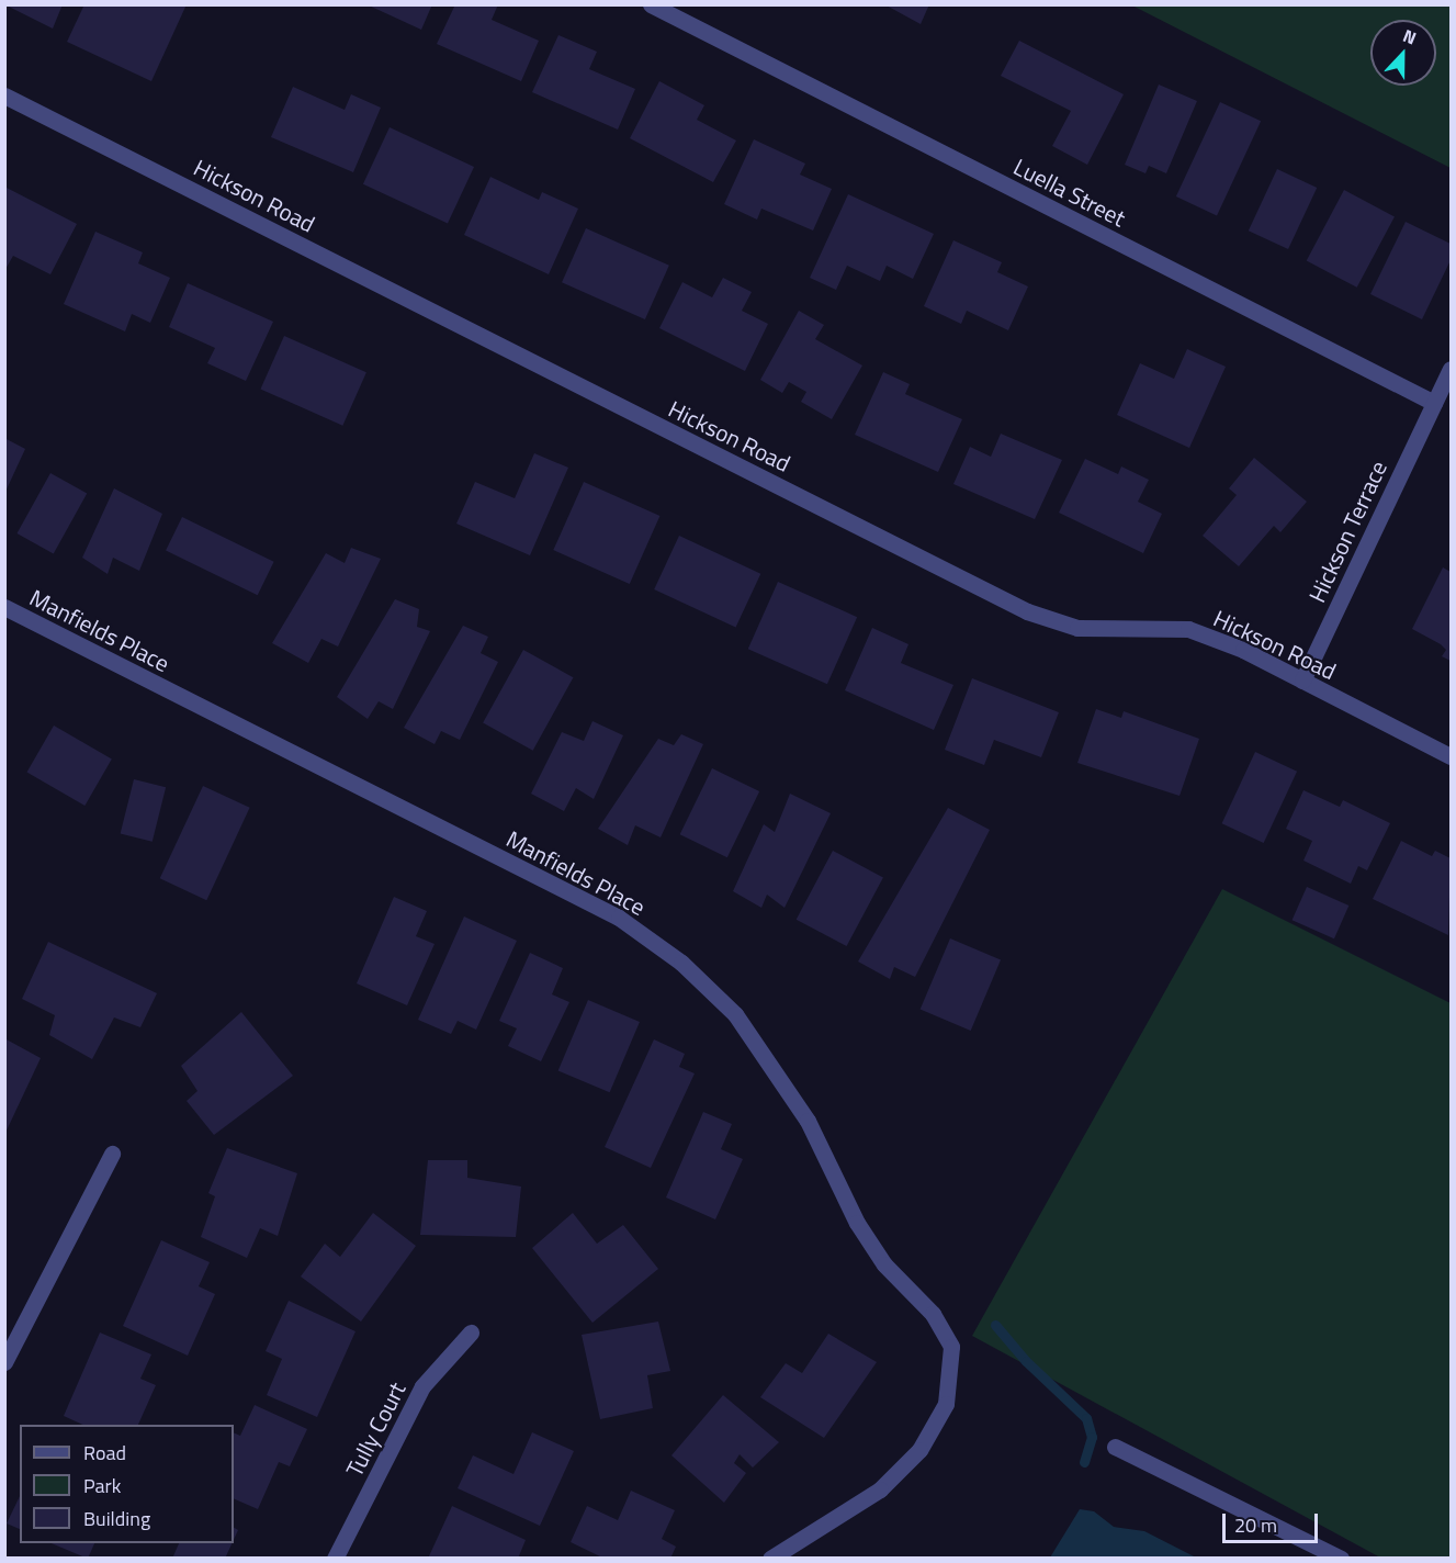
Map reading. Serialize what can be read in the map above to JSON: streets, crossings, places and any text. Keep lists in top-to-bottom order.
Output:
{
  "streets": {
    "street": [
      "Luella Street",
      "Hickson Road",
      "Hickson Terrace",
      "Manfields Place",
      "Tully Court"
    ]
  },
  "crossings": [
    ["Luella Street", "Hickson Terrace"],
    ["Hickson Road", "Hickson Terrace"]
  ],
  "legend": ["Road", "Park", "Building"],
  "scale_bar": "20 m",
  "north": "top"
}
